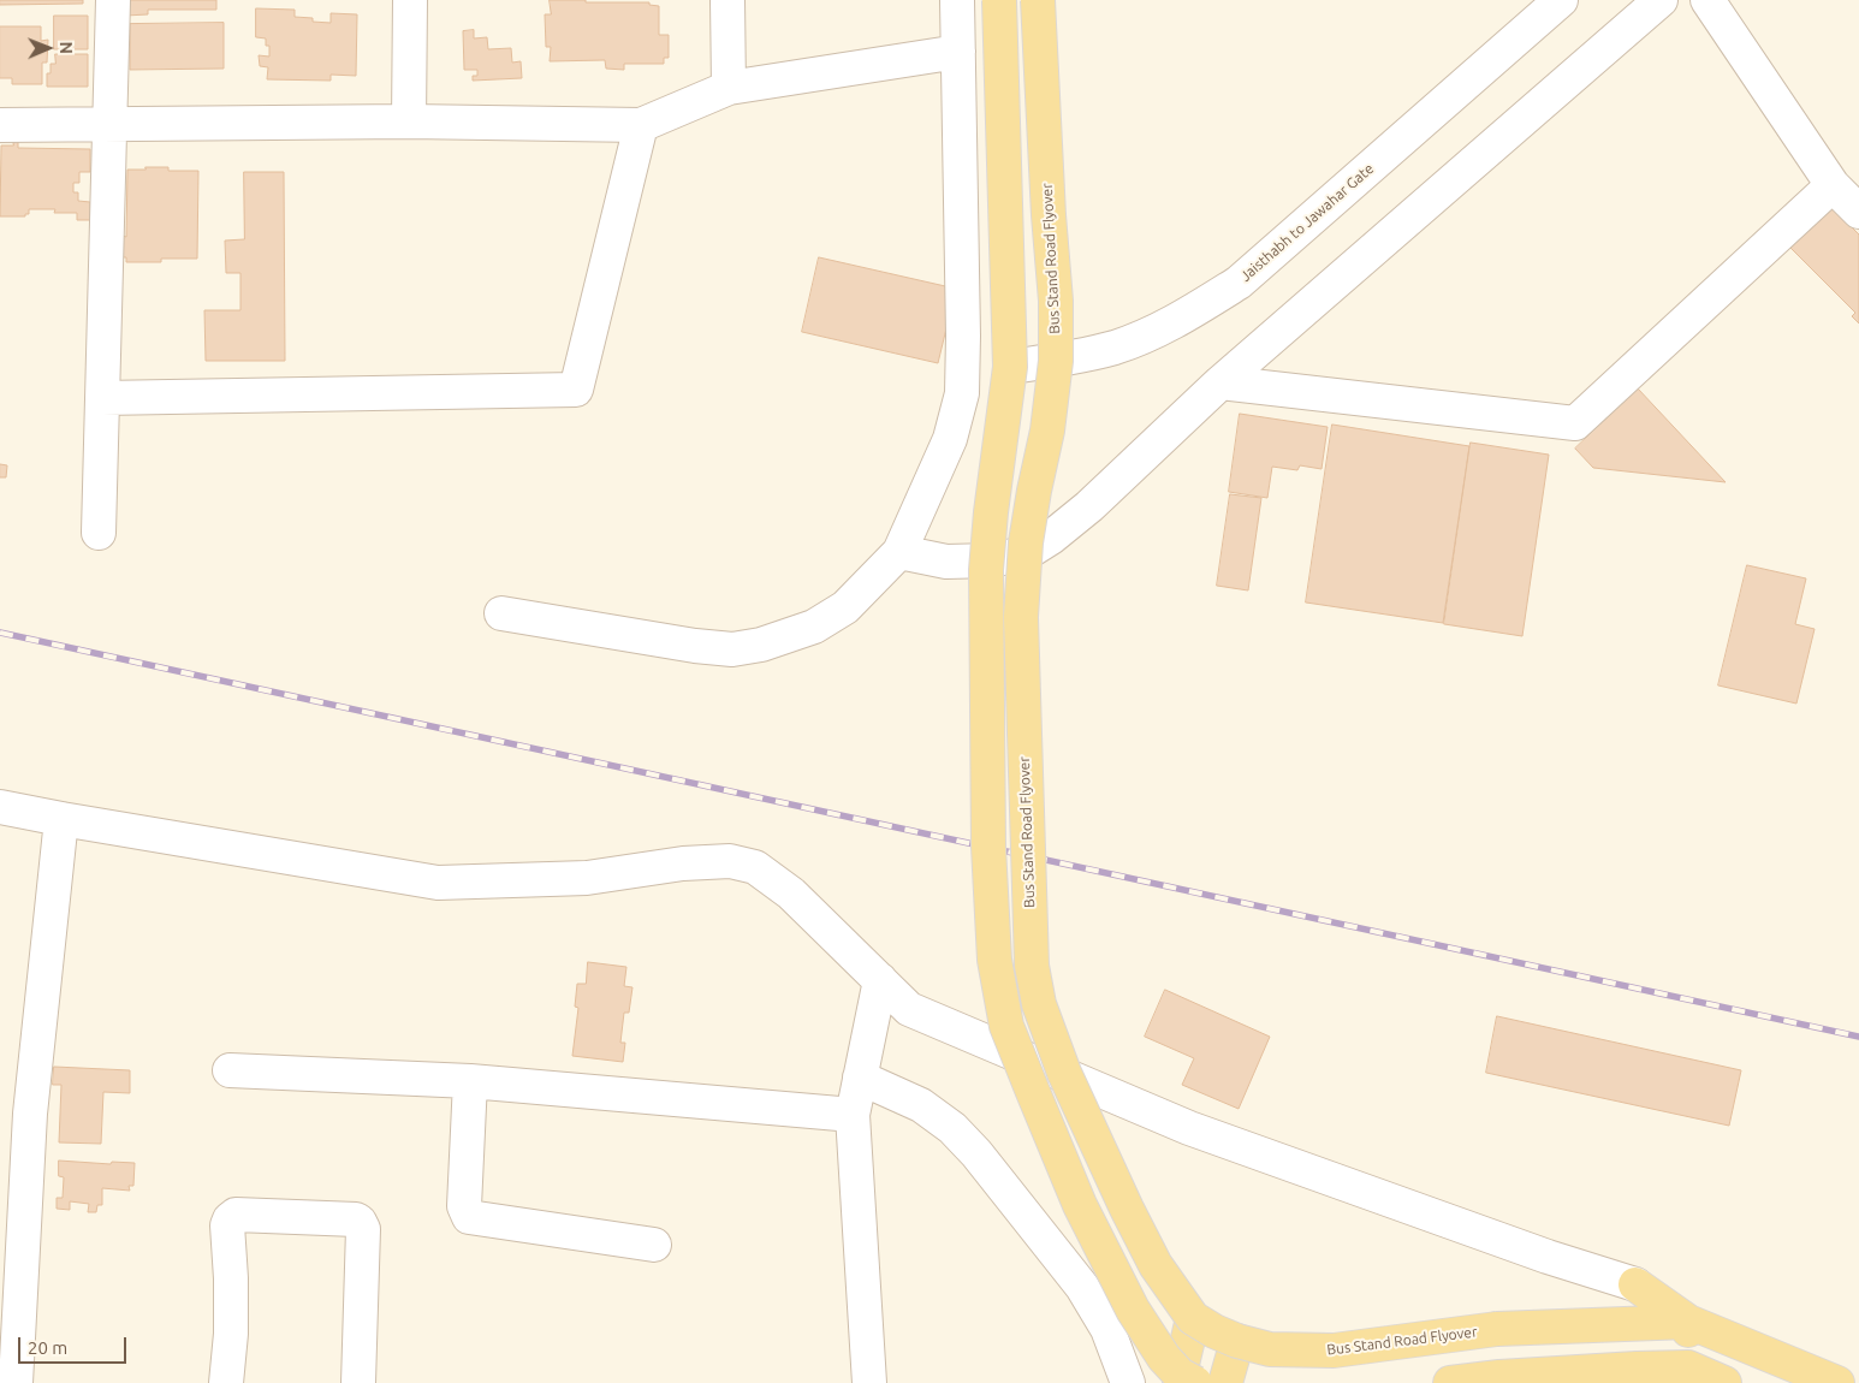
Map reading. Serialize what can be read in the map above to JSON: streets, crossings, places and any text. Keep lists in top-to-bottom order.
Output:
{
  "streets": {
    "main road": ["Bus Stand Road Flyover"],
    "street": ["Jaisthabh to Jawahar Gate"]
  },
  "crossings": [
    ["Jaisthabh to Jawahar Gate", "Bus Stand Road Flyover"]
  ],
  "scale_bar": "20 m",
  "north": "right"
}
